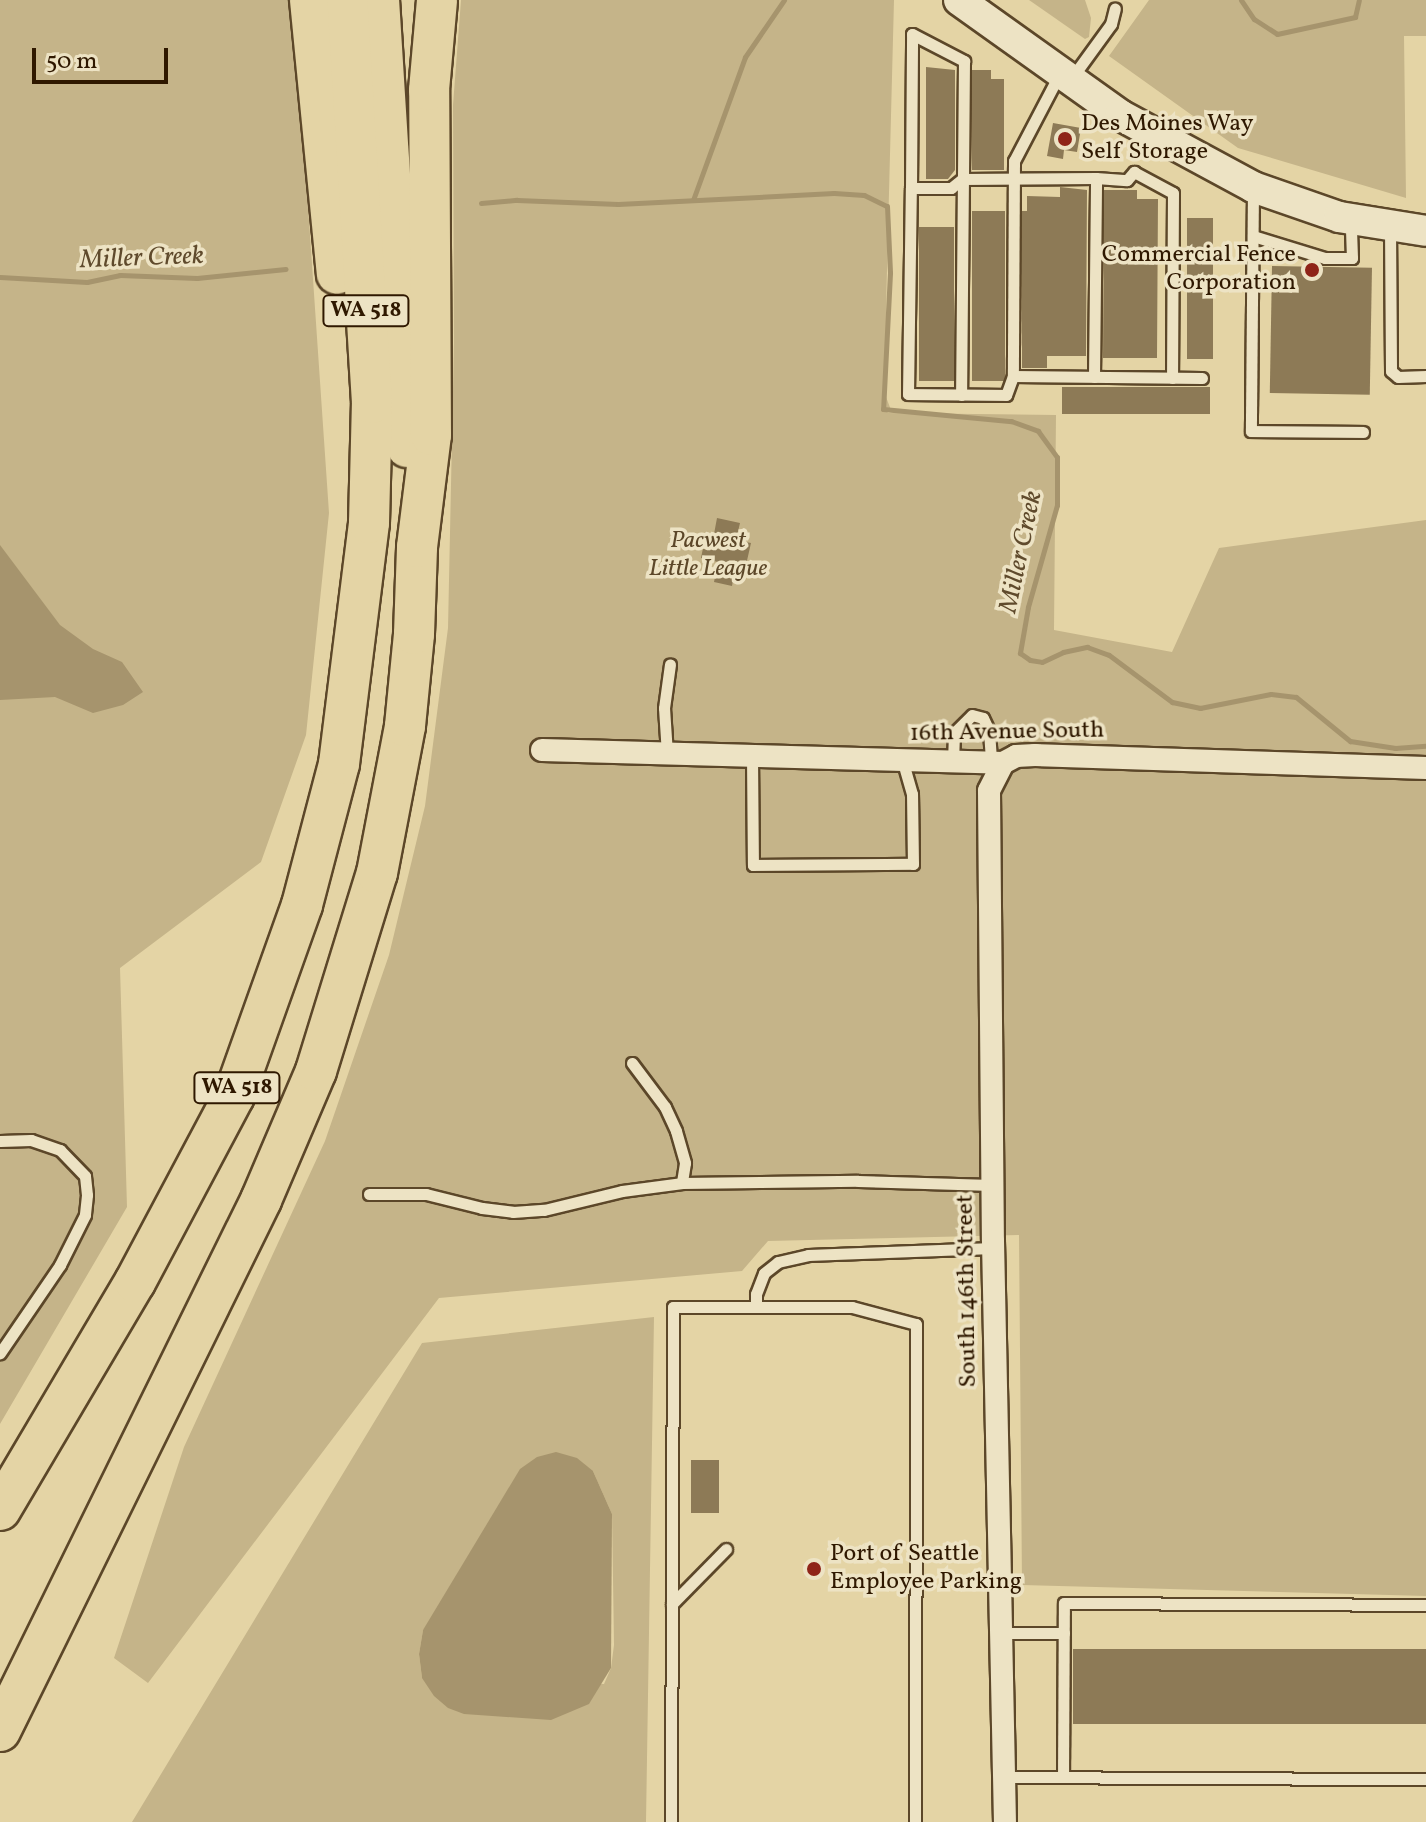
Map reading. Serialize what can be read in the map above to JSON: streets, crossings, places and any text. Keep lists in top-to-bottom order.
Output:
{
  "streets": {
    "highway": ["WA 518"],
    "street": ["16th Avenue South", "South 146th Street"]
  },
  "crossings": [
    ["16th Avenue South", "South 146th Street"]
  ],
  "water": ["Miller Creek"],
  "parks": ["Pacwest Little League"],
  "places": ["Des Moines Way Self Storage", "Commercial Fence Corporation", "Port of Seattle Employee Parking"],
  "scale_bar": "50 m"
}
